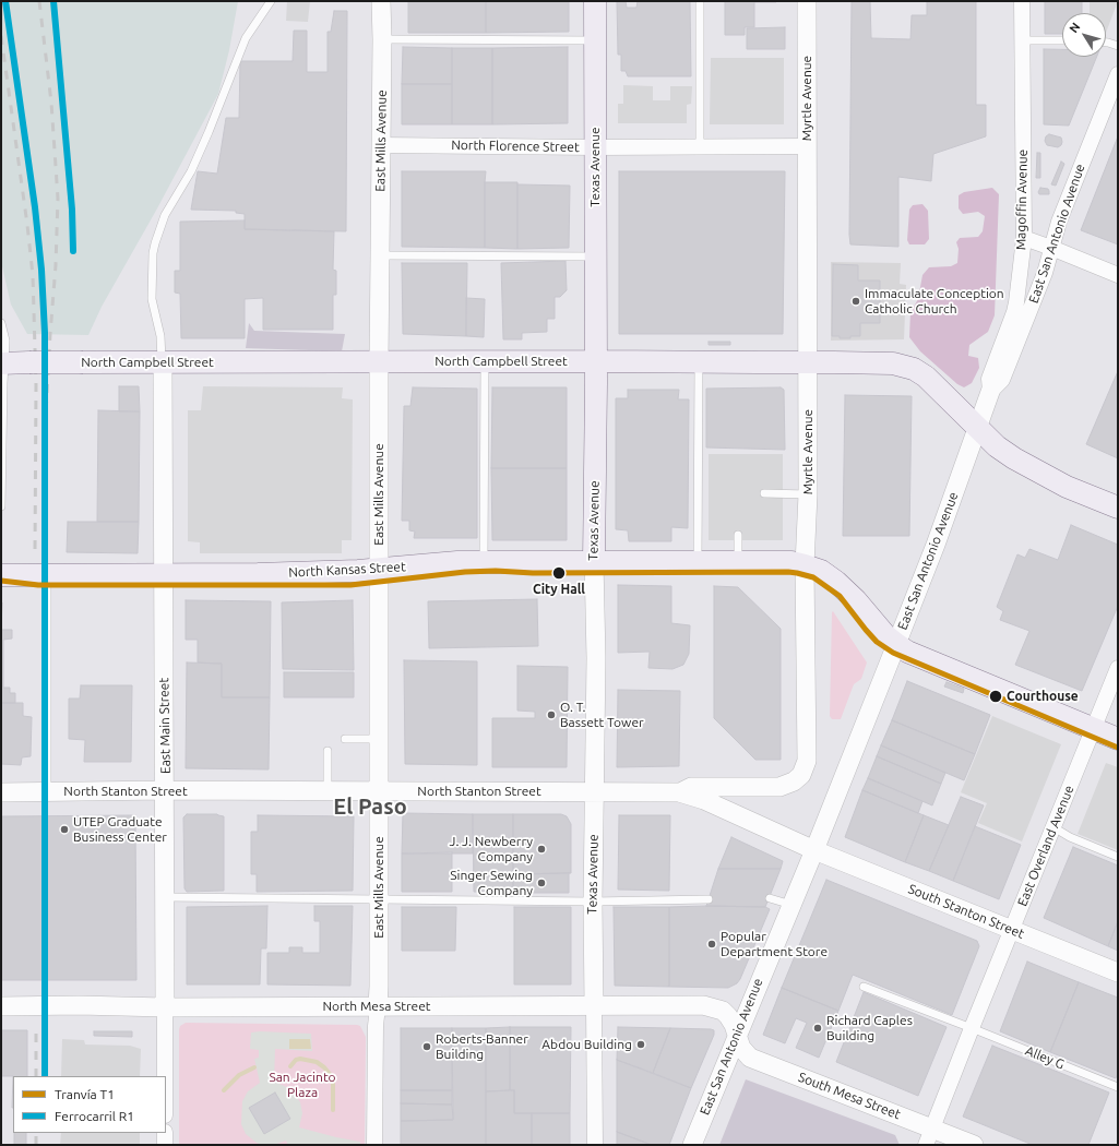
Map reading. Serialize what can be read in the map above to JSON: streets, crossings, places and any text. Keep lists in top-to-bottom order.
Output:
{
  "streets": {
    "main road": ["Texas Avenue", "North Campbell Street", "North Kansas Street"],
    "street": [
      "Myrtle Avenue",
      "East Mills Avenue",
      "North Florence Street",
      "Magoffin Avenue",
      "East San Antonio Avenue",
      "East Main Street",
      "North Stanton Street",
      "East Overland Avenue",
      "South Stanton Street",
      "North Mesa Street",
      "South Mesa Street"
    ],
    "lane": ["Alley G"]
  },
  "crossings": [
    ["Myrtle Avenue", "North Florence Street"],
    ["Myrtle Avenue", "North Campbell Street"],
    ["Myrtle Avenue", "North Kansas Street"],
    ["Myrtle Avenue", "North Stanton Street"],
    ["East Mills Avenue", "North Florence Street"],
    ["East Mills Avenue", "North Campbell Street"],
    ["East Mills Avenue", "North Kansas Street"],
    ["East Mills Avenue", "North Stanton Street"],
    ["East Mills Avenue", "North Mesa Street"],
    ["North Florence Street", "Texas Avenue"],
    ["Texas Avenue", "North Campbell Street"],
    ["Texas Avenue", "North Kansas Street"],
    ["Texas Avenue", "North Stanton Street"],
    ["Texas Avenue", "North Mesa Street"],
    ["Magoffin Avenue", "East San Antonio Avenue"],
    ["East San Antonio Avenue", "North Campbell Street"],
    ["East San Antonio Avenue", "North Kansas Street"],
    ["East San Antonio Avenue", "North Stanton Street"],
    ["East San Antonio Avenue", "South Stanton Street"],
    ["East San Antonio Avenue", "North Mesa Street"],
    ["East San Antonio Avenue", "South Mesa Street"],
    ["North Campbell Street", "East Main Street"],
    ["North Kansas Street", "East Main Street"],
    ["North Kansas Street", "East Overland Avenue"],
    ["East Main Street", "North Stanton Street"],
    ["East Main Street", "North Mesa Street"],
    ["North Stanton Street", "South Stanton Street"],
    ["East Overland Avenue", "South Stanton Street"],
    ["East Overland Avenue", "Alley G"],
    ["East Overland Avenue", "South Mesa Street"],
    ["North Mesa Street", "South Mesa Street"]
  ],
  "districts": ["El Paso"],
  "parks": ["San Jacinto Plaza"],
  "places": [
    "Immaculate Conception Catholic Church",
    "City Hall",
    "Courthouse",
    "O. T. Bassett Tower",
    "UTEP Graduate Business Center",
    "J. J. Newberry Company",
    "Singer Sewing Company",
    "Popular Department Store",
    "Richard Caples Building",
    "Abdou Building",
    "Roberts-Banner Building"
  ],
  "lines": ["rail line R1", "tram line T1"],
  "legend": ["Tranvía T1", "Ferrocarril R1"],
  "north": "top left"
}
